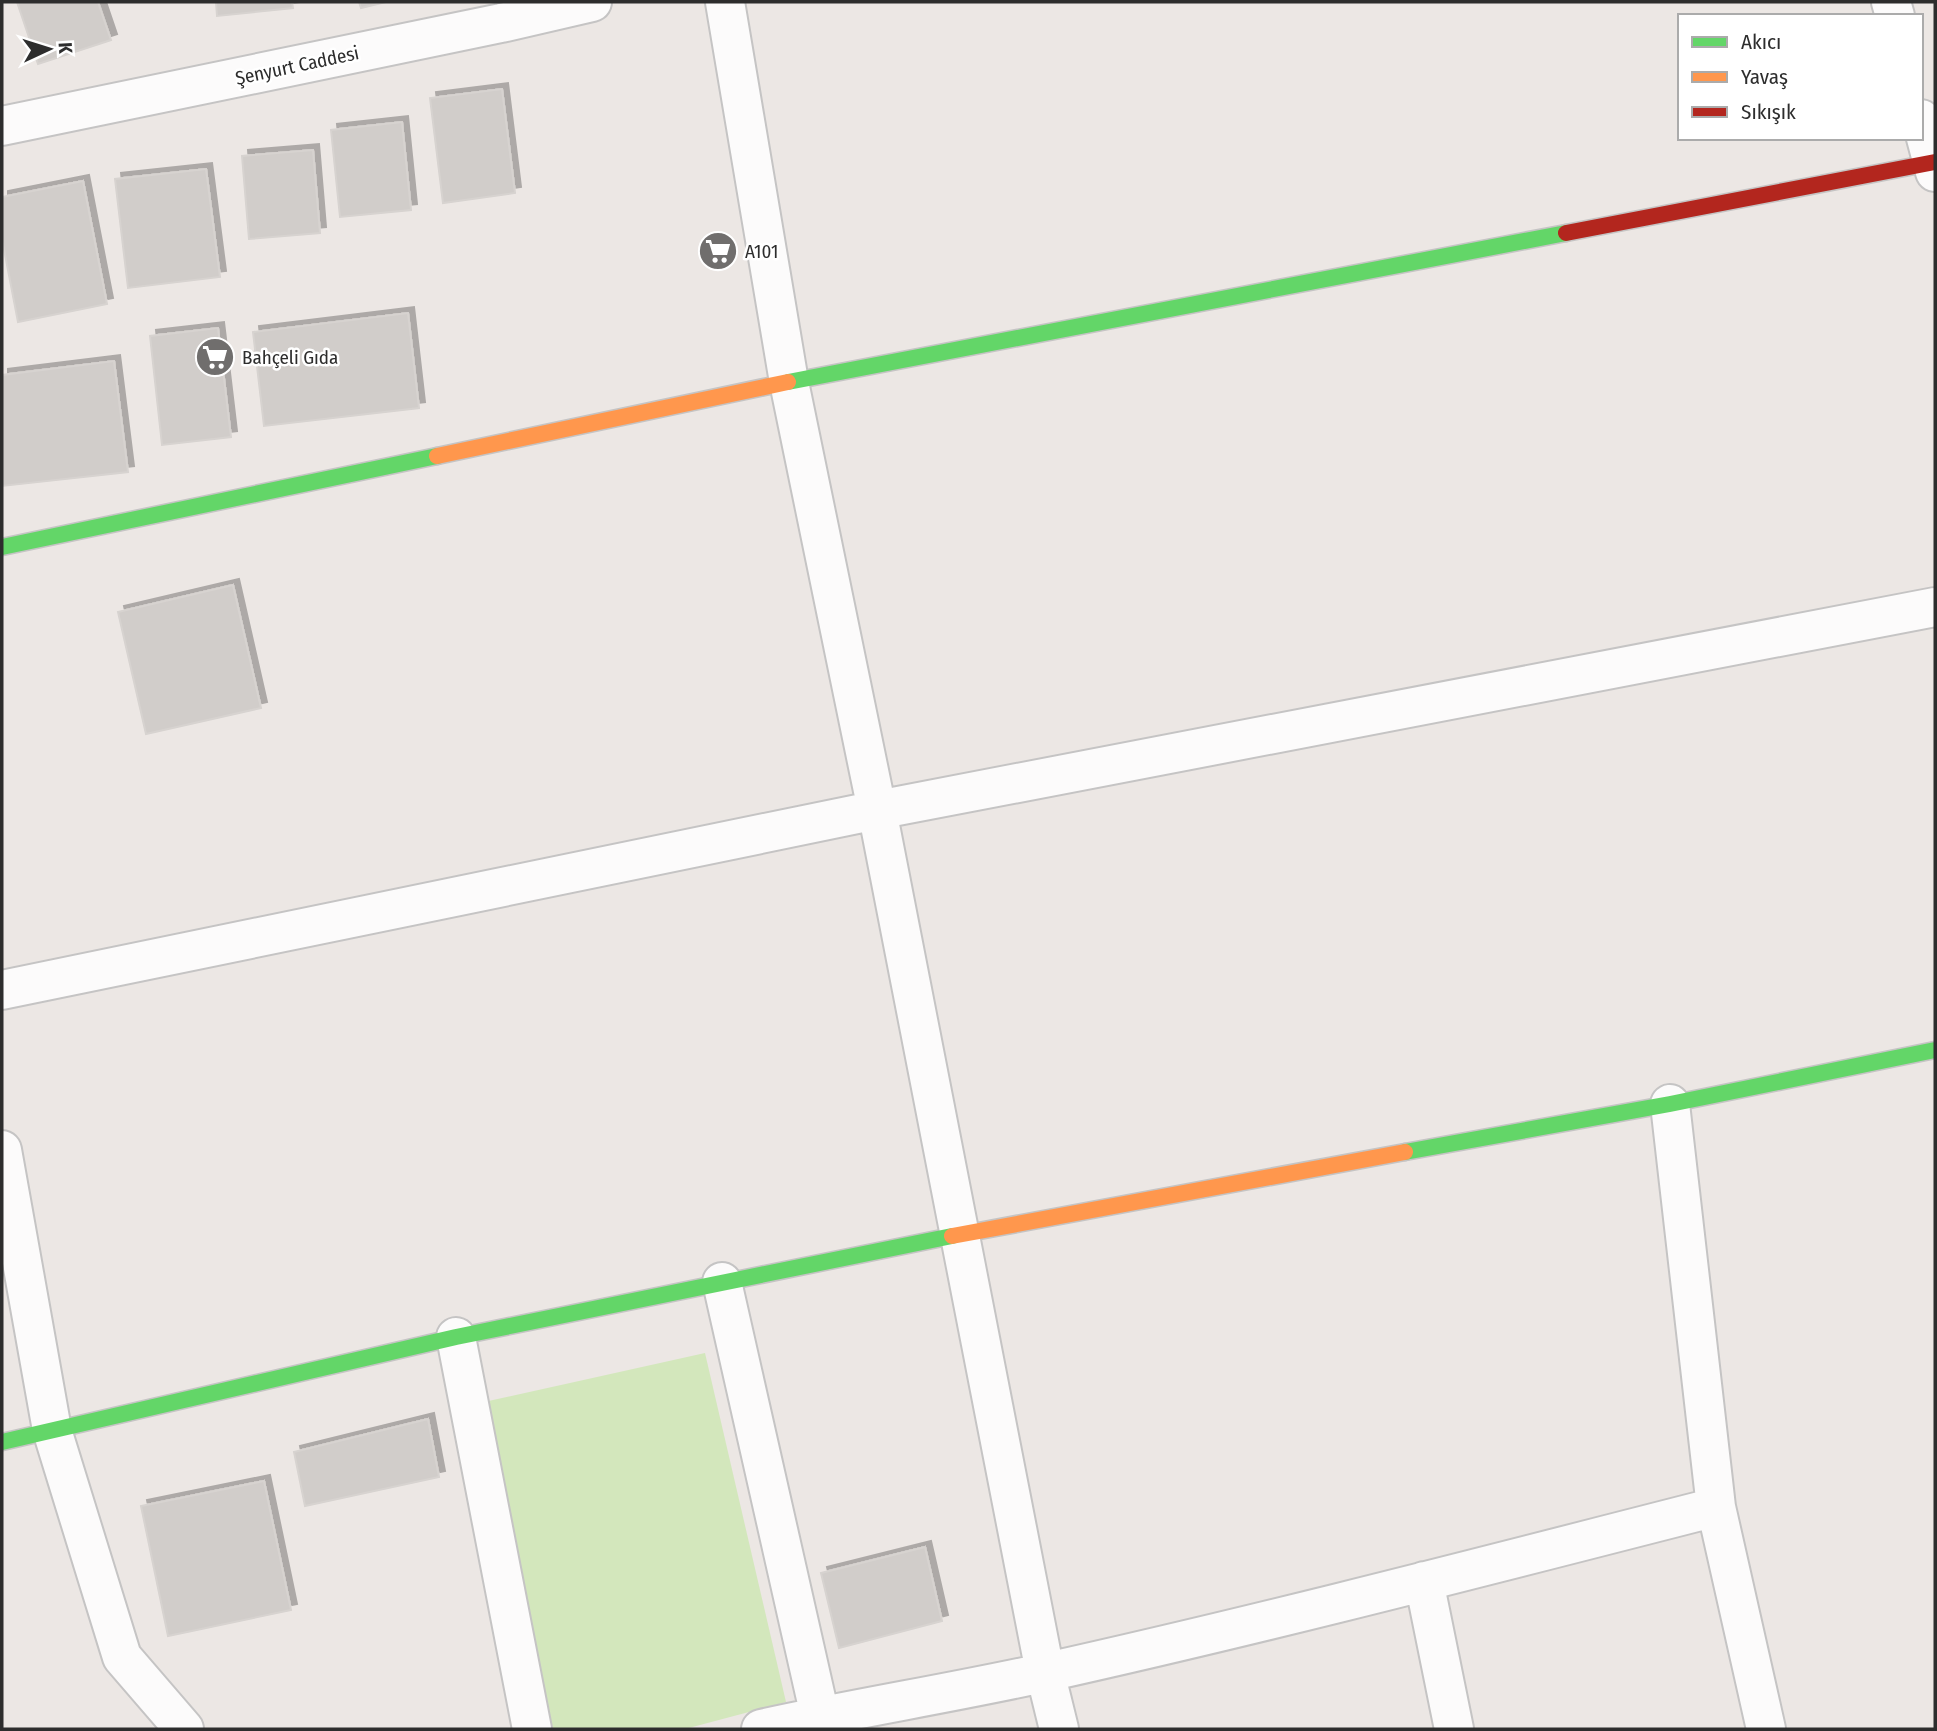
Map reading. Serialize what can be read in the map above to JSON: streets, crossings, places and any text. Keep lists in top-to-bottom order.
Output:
{
  "streets": {
    "street": ["Şenyurt Caddesi"]
  },
  "places": {
    "supermarket": ["A101", "Bahçeli Gıda"]
  },
  "legend": ["Akıcı", "Yavaş", "Sıkışık"],
  "north": "right"
}
